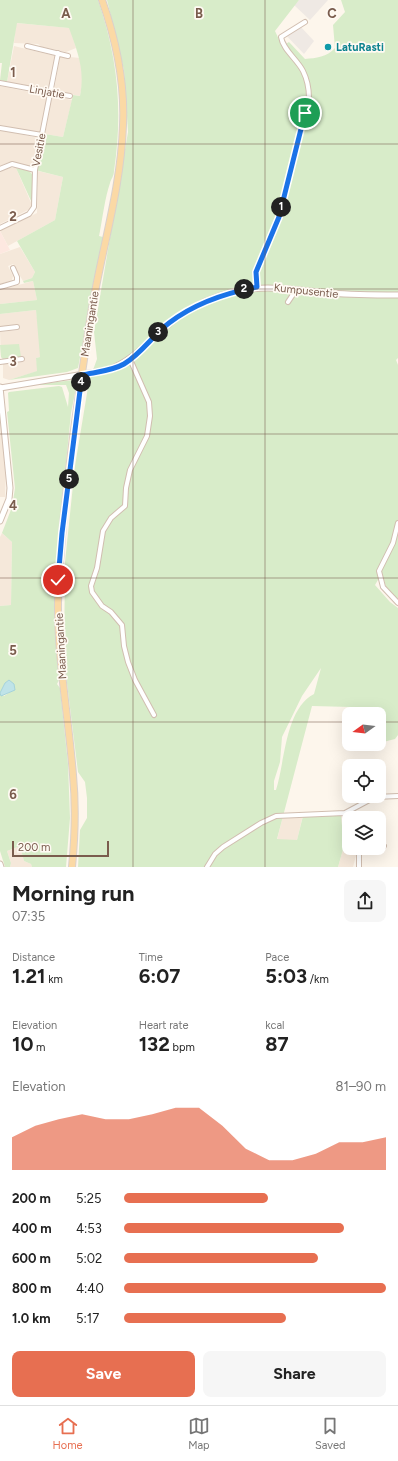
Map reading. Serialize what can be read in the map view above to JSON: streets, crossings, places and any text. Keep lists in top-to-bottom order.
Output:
{
  "streets": {
    "main road": ["Maaningantie"],
    "street": ["Linjatie", "Vesitie", "Kumpusentie"]
  },
  "crossings": [
    ["Linjatie", "Vesitie"],
    ["Kumpusentie", "Maaningantie"]
  ],
  "places": ["LatuRasti"],
  "scale_bar": "200 m",
  "north": "left",
  "page": {
    "pins": [
      "1",
      "2",
      "3",
      "4",
      "5"
    ],
    "scale": "200 m",
    "heading": ["Morning run", "07:35"],
    "stats": [
      ["Distance", "1.21 km"],
      ["Time", "6:07"],
      ["Pace", "5:03 /km"],
      ["Elevation", "10 m"],
      ["Heart rate", "132 bpm"],
      ["kcal", "87"]
    ],
    "chart": ["Elevation", "81–90 m"],
    "list": [
      {
        "name": "200 m",
        "note": "5:25"
      },
      {
        "name": "400 m",
        "note": "4:53"
      },
      {
        "name": "600 m",
        "note": "5:02"
      },
      {
        "name": "800 m",
        "note": "4:40"
      },
      {
        "name": "1.0 km",
        "note": "5:17"
      }
    ],
    "buttons": ["Save", "Share"],
    "tabs": ["Home", "Map", "Saved"]
  },
  "grid": {
    "columns": ["A", "B", "C"],
    "rows": [
      "1",
      "2",
      "3",
      "4",
      "5",
      "6"
    ]
  }
}
